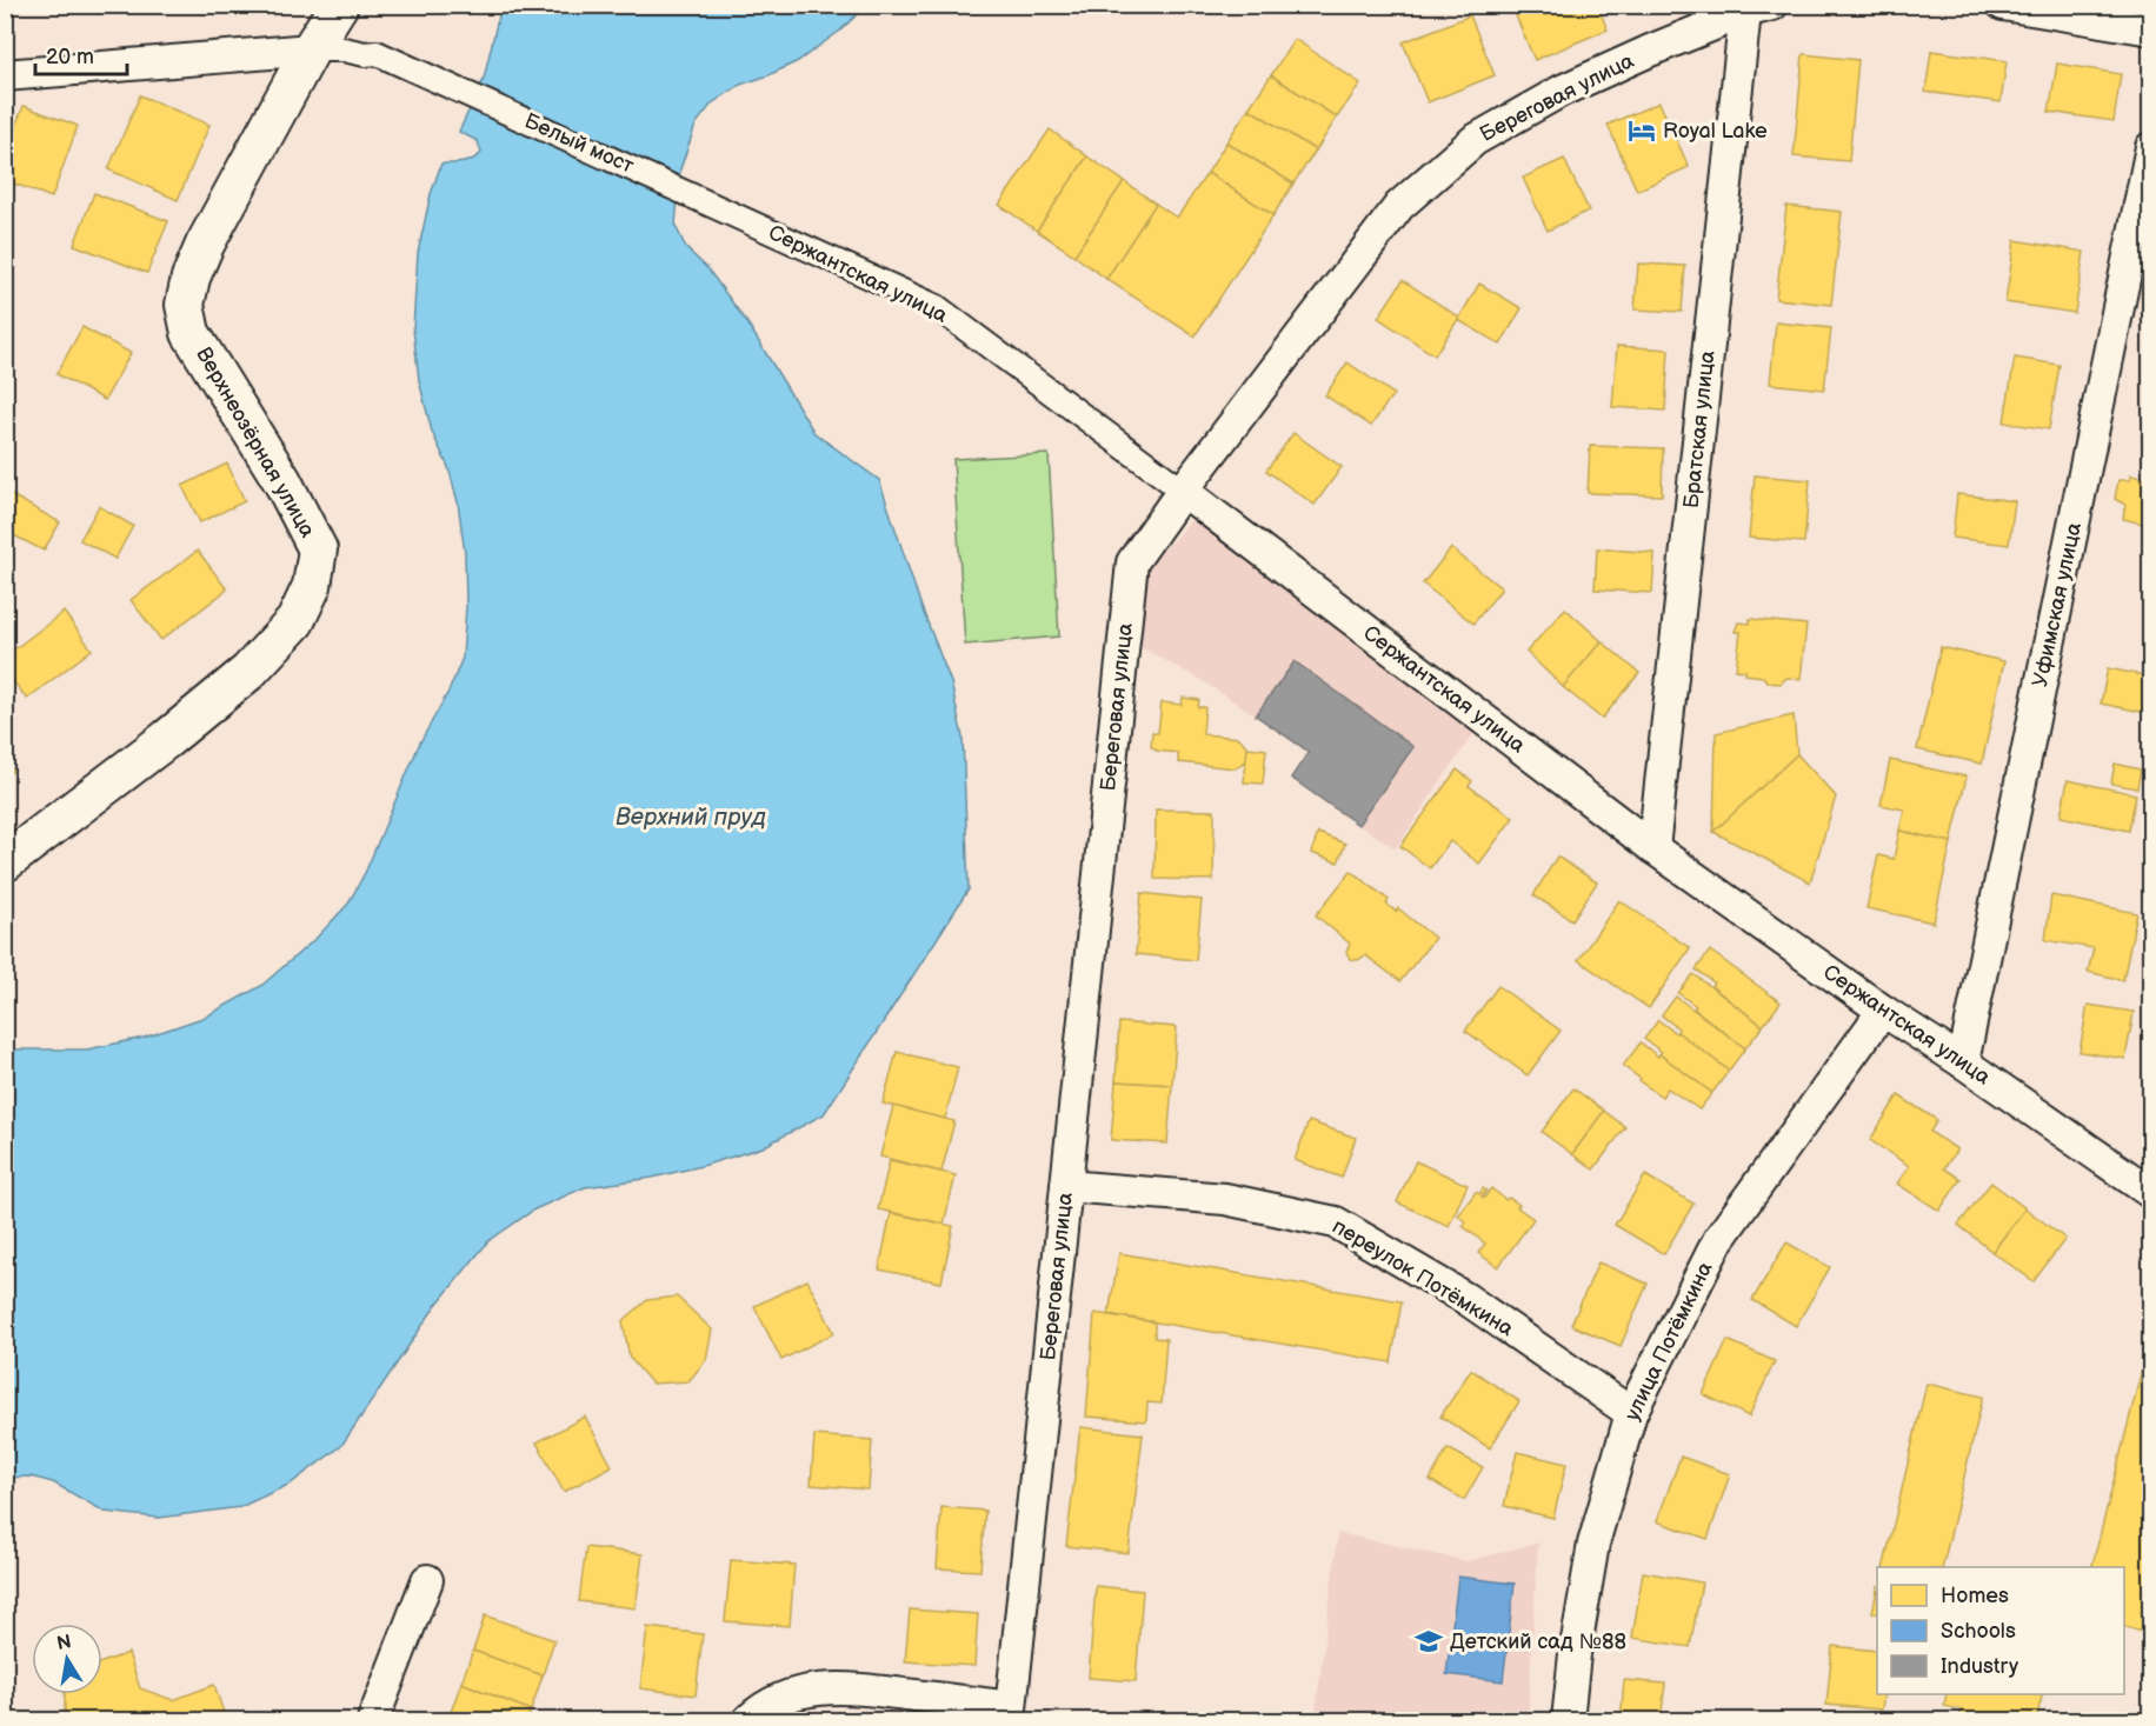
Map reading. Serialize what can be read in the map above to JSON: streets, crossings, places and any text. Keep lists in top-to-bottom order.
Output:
{
  "streets": {
    "street": [
      "Береговая улица",
      "Белый мост",
      "Сержантская улица",
      "Братская улица",
      "Верхнеозёрная улица",
      "Уфимская улица",
      "переулок Потёмкина",
      "улица Потёмкина"
    ]
  },
  "crossings": [
    ["Береговая улица", "Сержантская улица"],
    ["Береговая улица", "Братская улица"],
    ["Береговая улица", "переулок Потёмкина"],
    ["Белый мост", "Сержантская улица"],
    ["Белый мост", "Верхнеозёрная улица"],
    ["Сержантская улица", "Братская улица"],
    ["Сержантская улица", "Уфимская улица"],
    ["Сержантская улица", "улица Потёмкина"],
    ["переулок Потёмкина", "улица Потёмкина"]
  ],
  "water": ["Верхний пруд"],
  "places": {
    "hotel": ["Royal Lake"],
    "school or university": ["Детский сад №88"]
  },
  "legend": ["Homes", "Schools", "Industry"],
  "scale_bar": "20 m",
  "north": "top"
}
